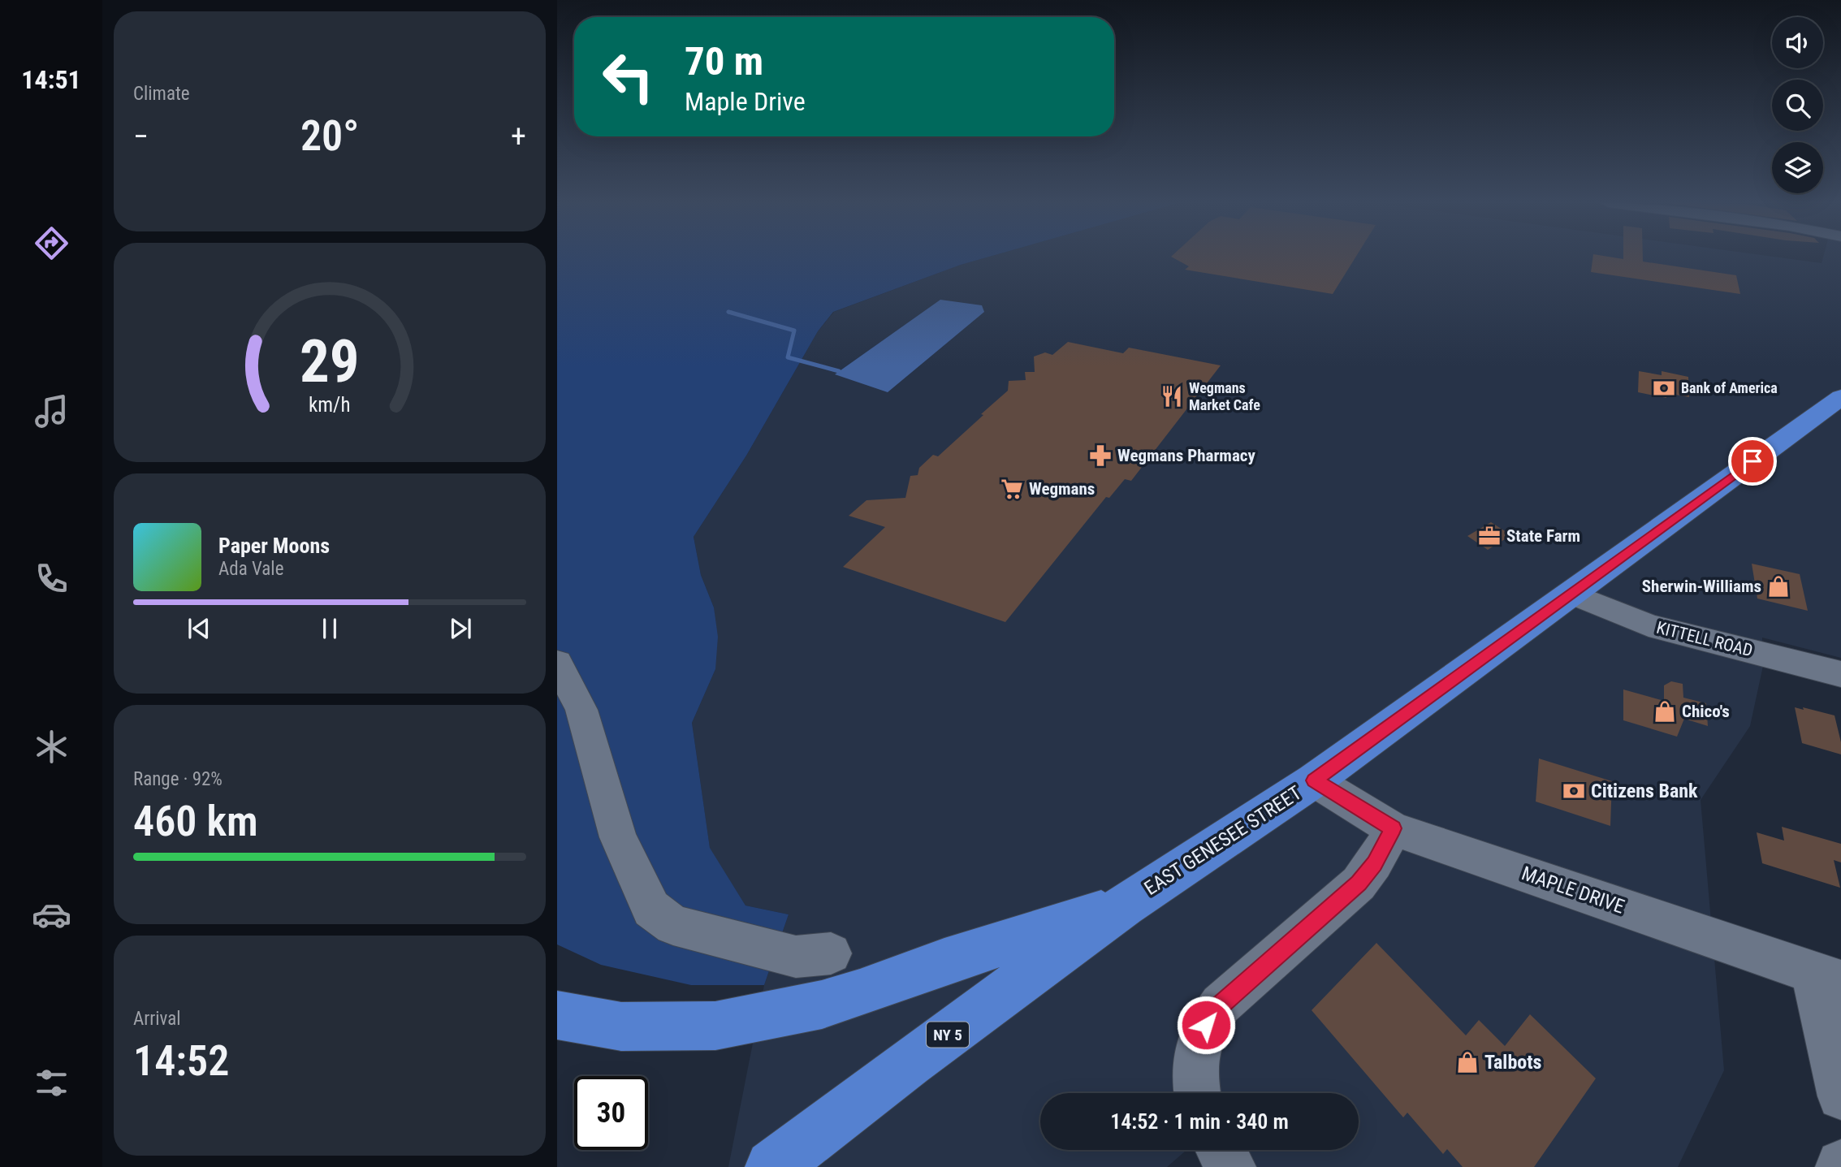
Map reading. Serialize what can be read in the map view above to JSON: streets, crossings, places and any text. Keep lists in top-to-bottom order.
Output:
{
  "streets": {
    "highway": ["EAST GENESEE STREET", "NY 5"],
    "street": ["KITTELL ROAD", "MAPLE DRIVE"]
  },
  "crossings": [
    ["KITTELL ROAD", "EAST GENESEE STREET"],
    ["EAST GENESEE STREET", "MAPLE DRIVE"]
  ],
  "places": {
    "bank": ["Bank of America", "Citizens Bank"],
    "restaurant": ["Wegmans Market Cafe"],
    "pharmacy": ["Wegmans Pharmacy"],
    "supermarket": ["Wegmans"],
    "office": ["State Farm"],
    "shop": ["Sherwin-Williams", "Chico's", "Talbots"]
  },
  "page": {
    "tabs": "14:51",
    "tile": [
      "Climate",
      ["Range · 92%", "460 km"],
      ["Arrival", "14:52"]
    ],
    "turn": ["70 m", "Maple Drive"],
    "heat": ["−", "20°", "+"],
    "song": ["Paper Moons", "Ada Vale"],
    "limit": "30",
    "trip": "14:52 · 1 min · 340 m",
    "gauge": ["29", "km/h"]
  }
}
